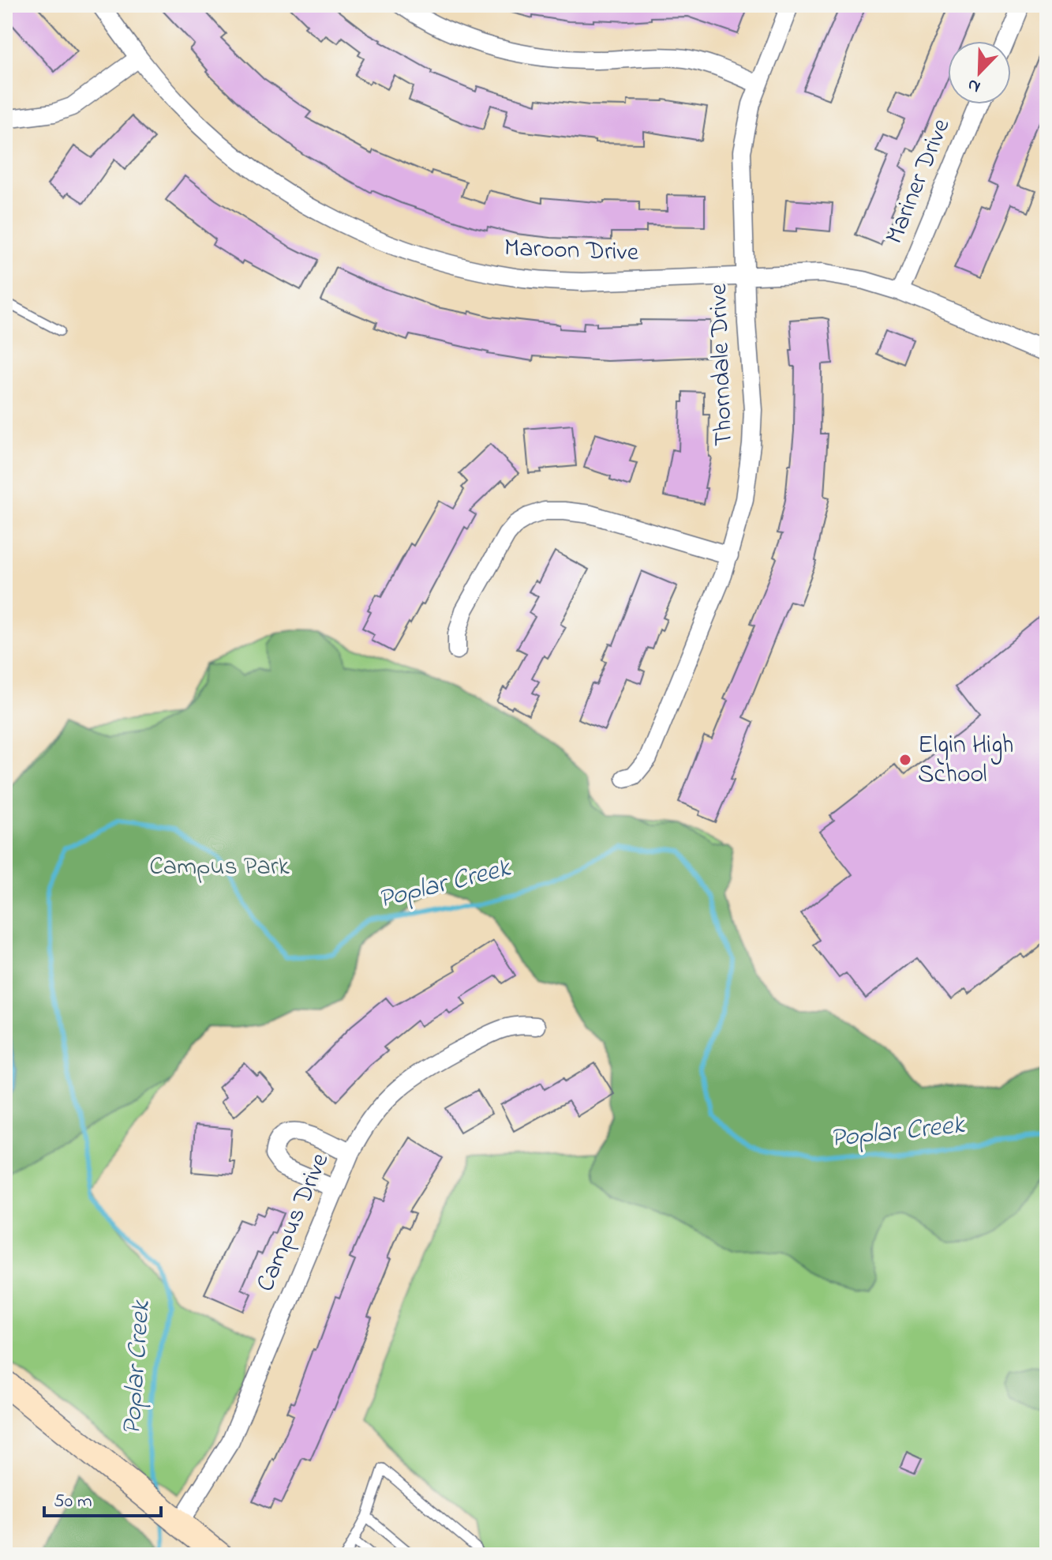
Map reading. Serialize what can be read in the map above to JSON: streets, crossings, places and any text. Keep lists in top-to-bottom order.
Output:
{
  "streets": {
    "street": [
      "Mariner Drive",
      "Maroon Drive",
      "Thorndale Drive",
      "Campus Drive"
    ]
  },
  "crossings": [
    ["Mariner Drive", "Maroon Drive"],
    ["Maroon Drive", "Thorndale Drive"]
  ],
  "water": ["Poplar Creek"],
  "parks": ["Campus Park"],
  "places": ["Elgin High School"],
  "scale_bar": "50 m",
  "north": "bottom left"
}
